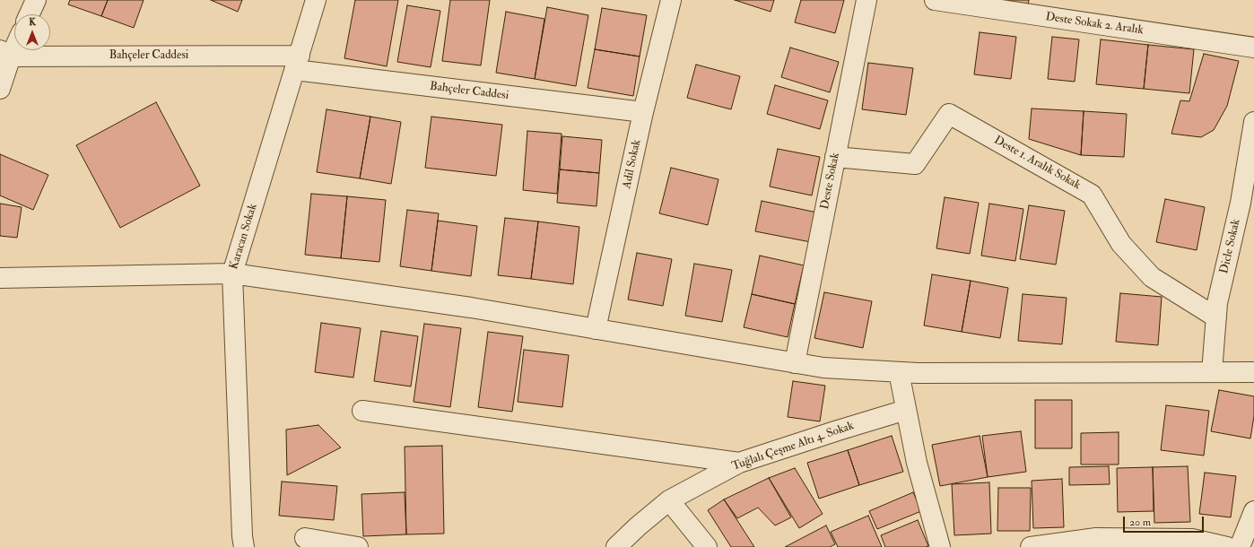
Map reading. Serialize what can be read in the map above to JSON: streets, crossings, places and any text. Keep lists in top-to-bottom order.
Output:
{
  "streets": {
    "street": [
      "Deste Sokak 2. Aralık",
      "Bahçeler Caddesi",
      "Deste 1. Aralık Sokak",
      "Adil Sokak",
      "Deste Sokak",
      "Karacan Sokak",
      "Dicle Sokak",
      "Tuğlalı Çeşme Altı 4. Sokak"
    ]
  },
  "crossings": [
    ["Bahçeler Caddesi", "Adil Sokak"],
    ["Bahçeler Caddesi", "Karacan Sokak"],
    ["Deste 1. Aralık Sokak", "Deste Sokak"],
    ["Deste 1. Aralık Sokak", "Dicle Sokak"]
  ],
  "scale_bar": "20 m",
  "north": "top"
}
